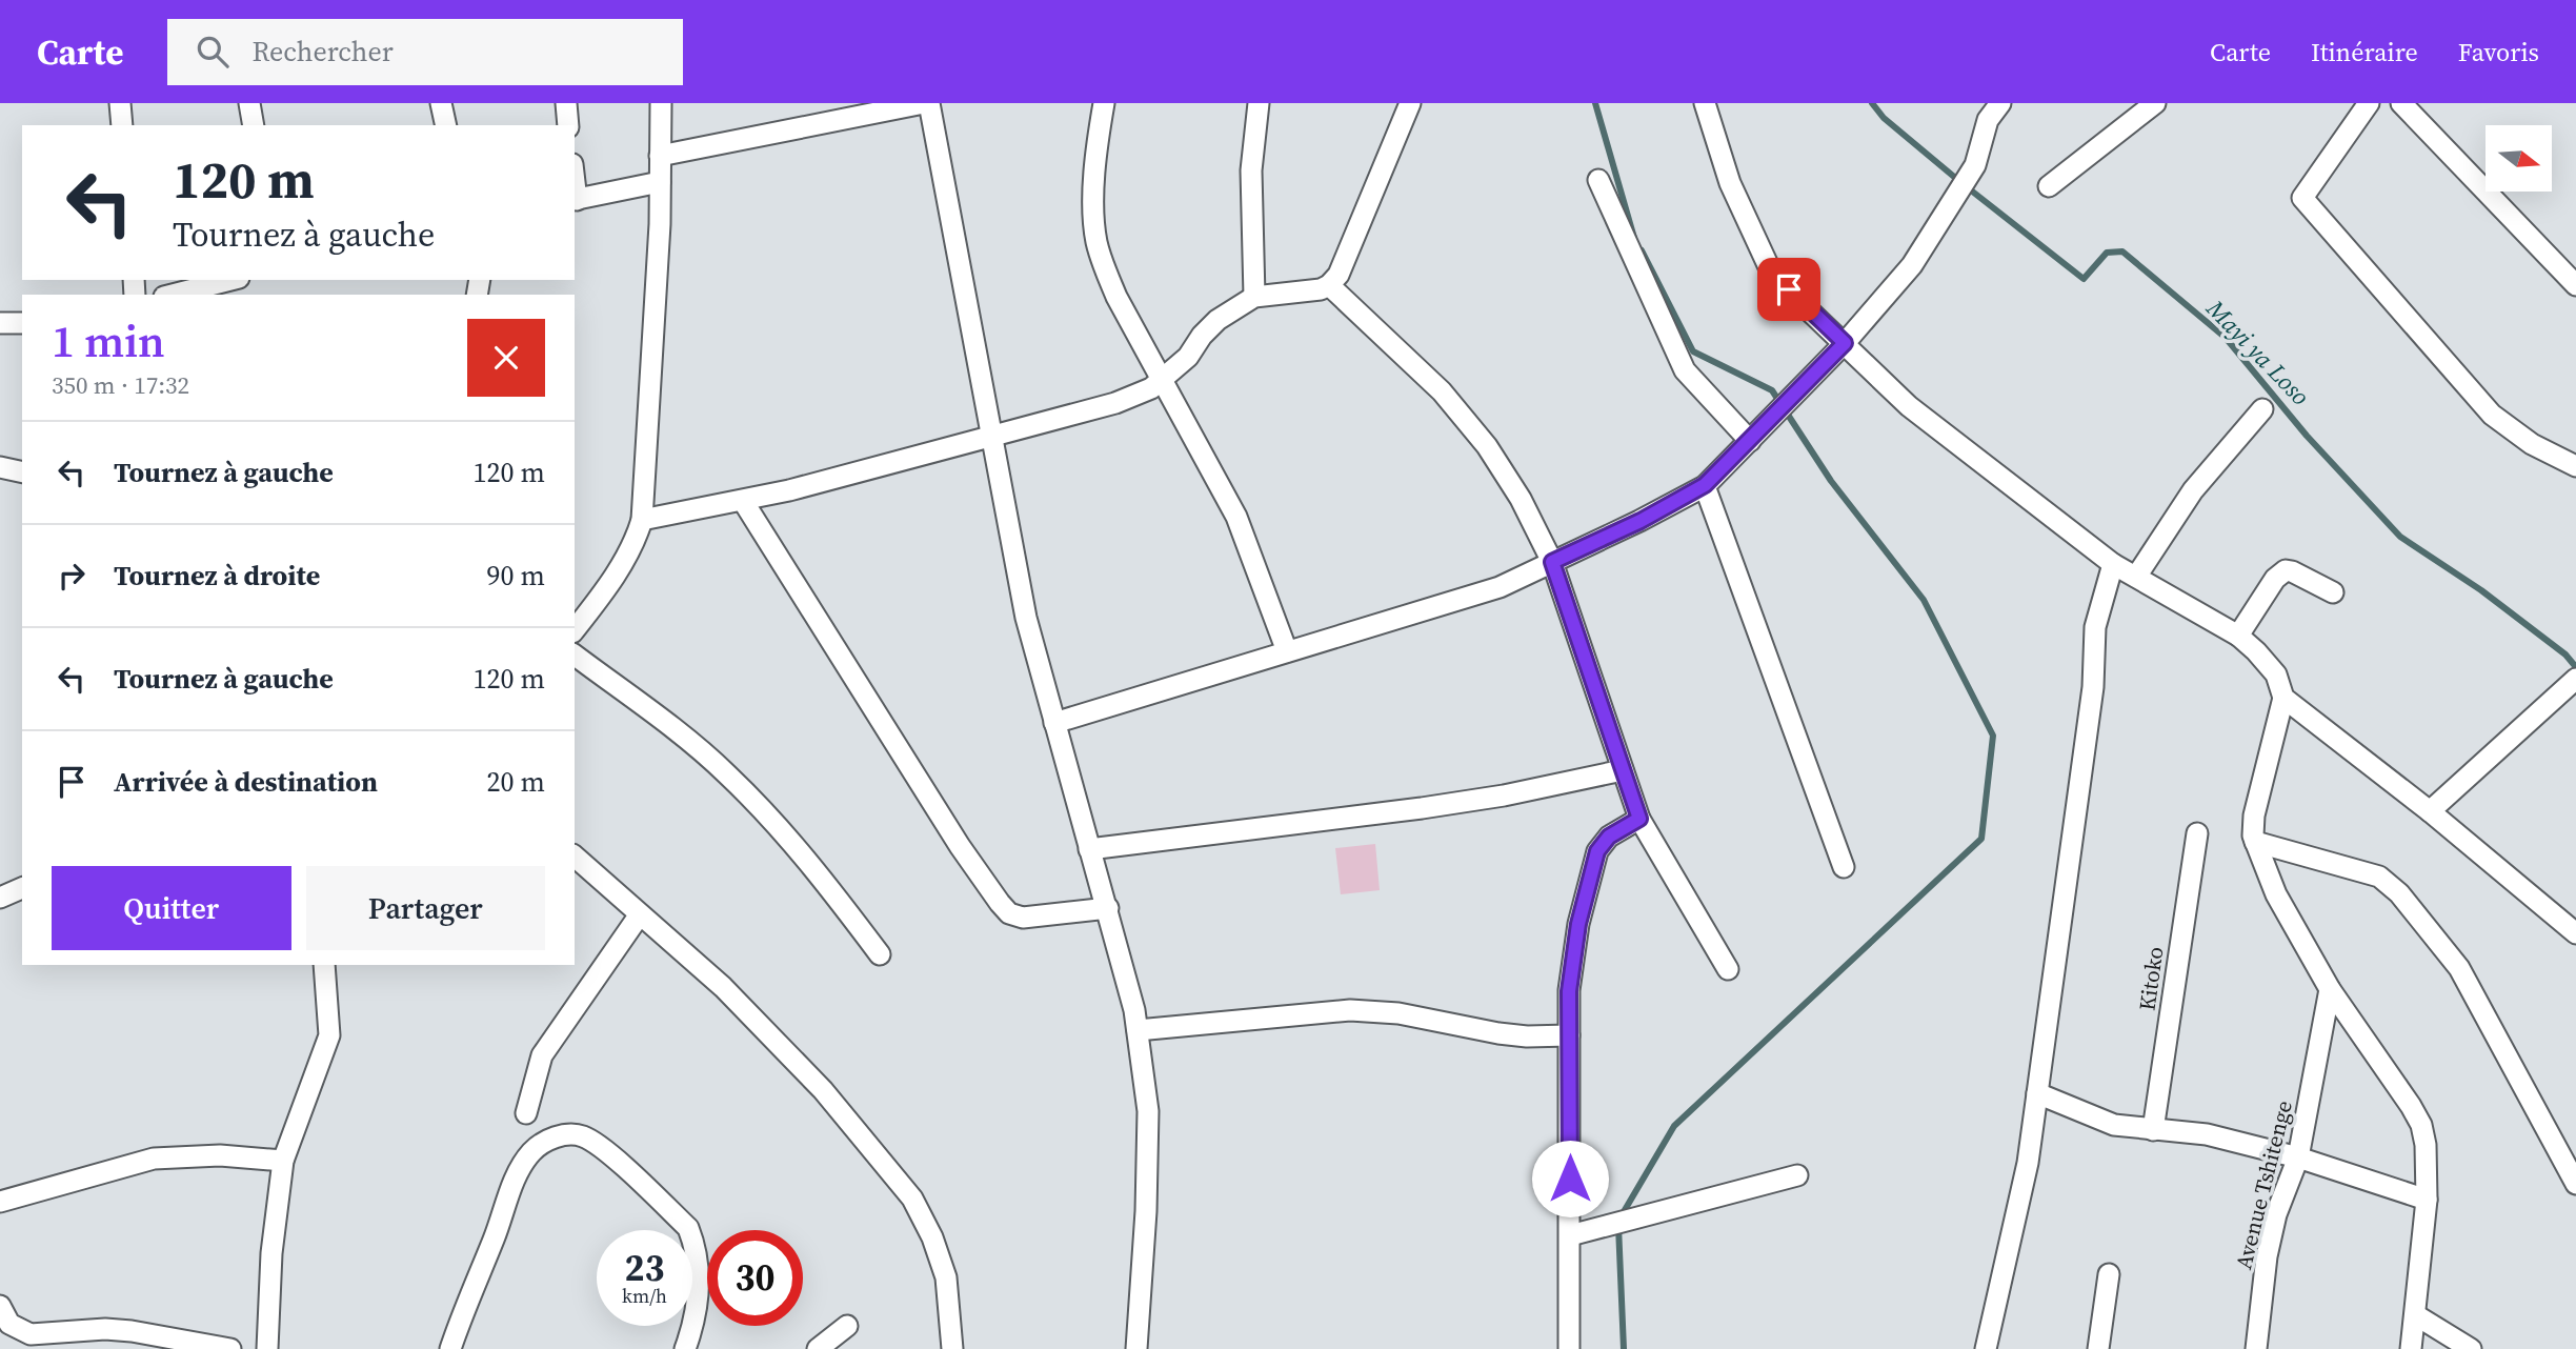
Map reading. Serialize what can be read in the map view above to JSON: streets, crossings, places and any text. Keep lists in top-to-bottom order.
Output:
{
  "streets": {
    "street": ["Kitoko", "Avenue Tshitenge"]
  },
  "water": ["Mayi ya Loso"],
  "north": "right",
  "page": {
    "header": "Carte",
    "search": "Rechercher",
    "nav": ["Carte", "Itinéraire", "Favoris"],
    "turn": ["120 m", "Tournez à gauche"],
    "heading": ["1 min", "350 m · 17:32"],
    "list": [
      {
        "name": "Tournez à gauche",
        "value": "120 m"
      },
      {
        "name": "Tournez à droite",
        "value": "90 m"
      },
      {
        "name": "Tournez à gauche",
        "value": "120 m"
      },
      {
        "name": "Arrivée à destination",
        "value": "20 m"
      }
    ],
    "buttons": ["Quitter", "Partager"],
    "speed": "23 km/h",
    "limit": "30"
  }
}
